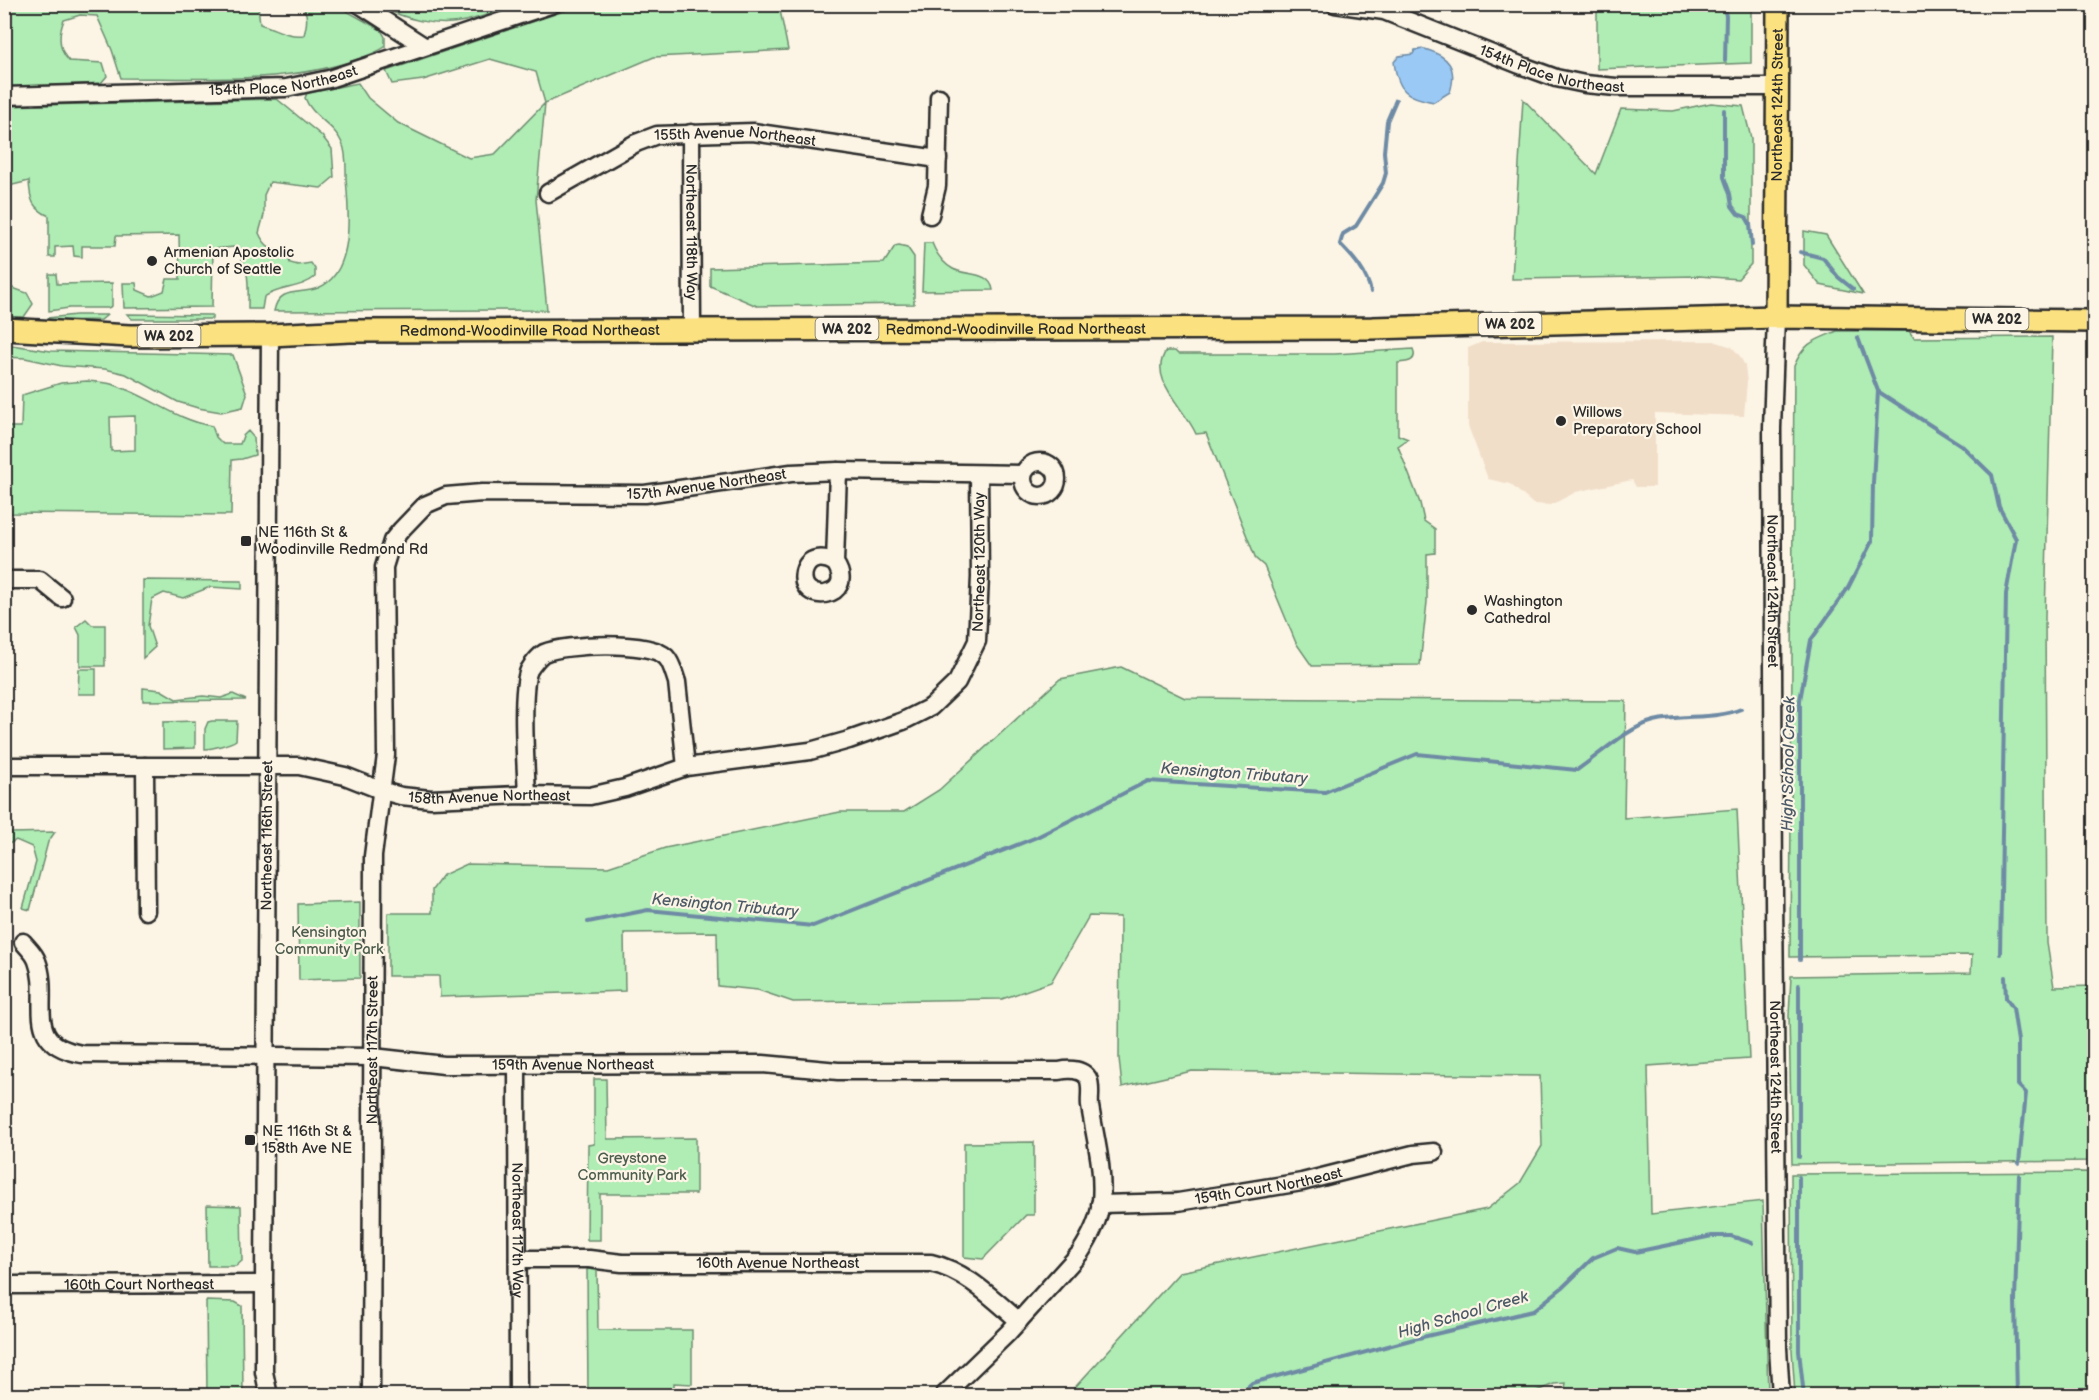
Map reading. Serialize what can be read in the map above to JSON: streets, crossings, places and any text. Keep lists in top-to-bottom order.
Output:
{
  "streets": {
    "main road": ["Northeast 124th Street", "WA 202", "Redmond-Woodinville Road Northeast"],
    "street": [
      "154th Place Northeast",
      "155th Avenue Northeast",
      "Northeast 118th Way",
      "157th Avenue Northeast",
      "Northeast 120th Way",
      "158th Avenue Northeast",
      "Northeast 116th Street",
      "Northeast 117th Street",
      "159th Avenue Northeast",
      "159th Court Northeast",
      "Northeast 117th Way",
      "160th Avenue Northeast",
      "160th Court Northeast"
    ]
  },
  "crossings": [
    ["154th Place Northeast", "Northeast 124th Street"],
    ["Northeast 124th Street", "WA 202"],
    ["Northeast 124th Street", "Redmond-Woodinville Road Northeast"],
    ["155th Avenue Northeast", "Northeast 118th Way"],
    ["Northeast 118th Way", "Redmond-Woodinville Road Northeast"],
    ["WA 202", "Redmond-Woodinville Road Northeast"],
    ["Redmond-Woodinville Road Northeast", "Northeast 116th Street"],
    ["157th Avenue Northeast", "Northeast 120th Way"],
    ["157th Avenue Northeast", "Northeast 117th Street"],
    ["Northeast 120th Way", "158th Avenue Northeast"],
    ["158th Avenue Northeast", "Northeast 116th Street"],
    ["158th Avenue Northeast", "Northeast 117th Street"],
    ["Northeast 116th Street", "159th Avenue Northeast"],
    ["Northeast 116th Street", "160th Court Northeast"],
    ["Northeast 117th Street", "159th Avenue Northeast"],
    ["159th Avenue Northeast", "159th Court Northeast"],
    ["159th Avenue Northeast", "Northeast 117th Way"],
    ["Northeast 117th Way", "160th Avenue Northeast"]
  ],
  "water": ["High School Creek", "Kensington Tributary"],
  "parks": ["Kensington Community Park", "Greystone Community Park"],
  "places": {
    "other": ["Armenian Apostolic Church of Seattle", "Willows Preparatory School", "Washington Cathedral"],
    "transit": ["NE 116th St & Woodinville Redmond Rd", "NE 116th St & 158th Ave NE"]
  }
}
